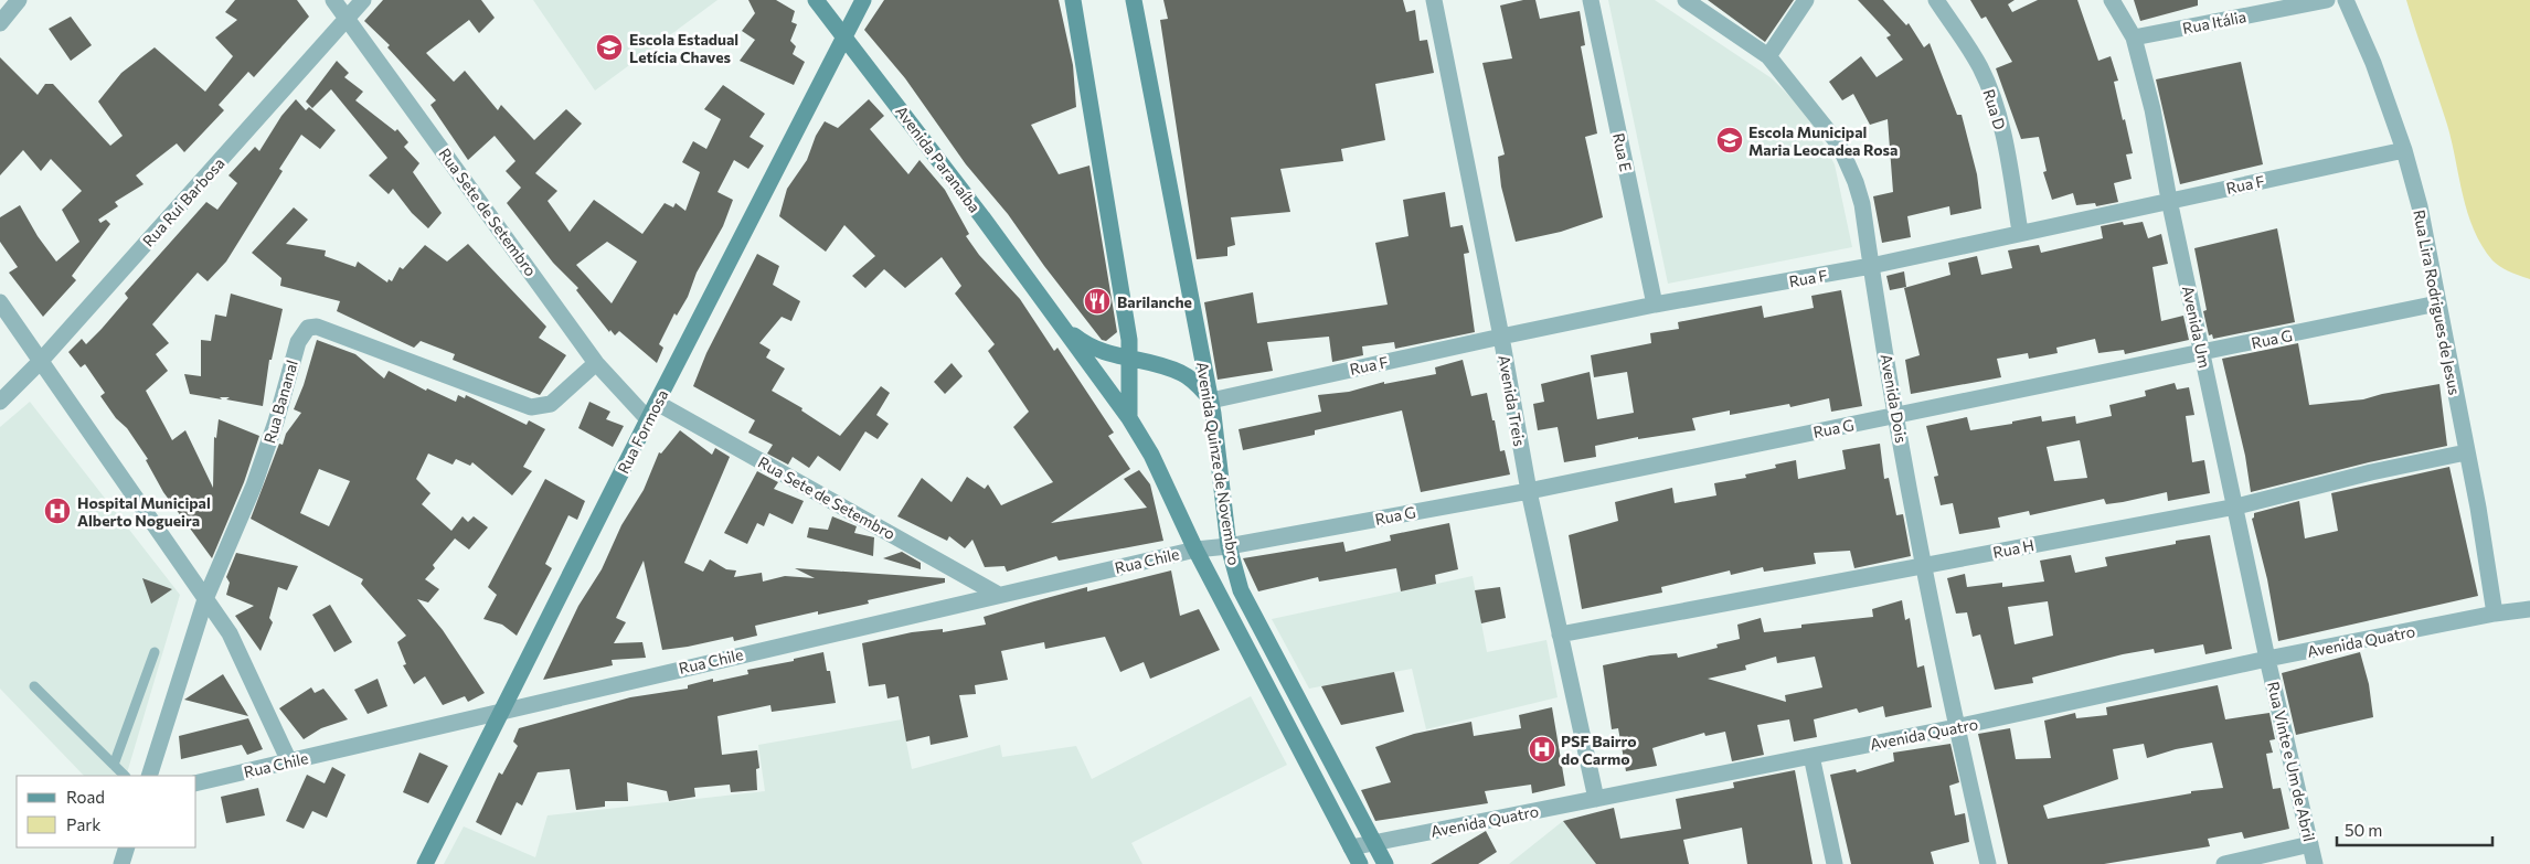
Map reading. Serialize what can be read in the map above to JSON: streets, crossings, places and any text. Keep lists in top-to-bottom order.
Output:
{
  "streets": {
    "street": [
      "Rua Itália",
      "Rua D",
      "Rua E",
      "Avenida Paranaíba",
      "Rua F",
      "Rua Rui Barbosa",
      "Rua Sete de Setembro",
      "Rua Lira Rodrigues de Jesus",
      "Avenida Um",
      "Rua G",
      "Avenida Dois",
      "Avenida Treis",
      "Rua Bananal",
      "Rua Formosa",
      "Avenida Quinze de Novembro",
      "Rua H",
      "Rua Chile",
      "Avenida Quatro",
      "Rua Vinte e Um de Abril"
    ]
  },
  "crossings": [
    ["Rua Itália", "Avenida Um"],
    ["Rua D", "Rua F"],
    ["Rua E", "Rua F"],
    ["Avenida Paranaíba", "Rua Formosa"],
    ["Avenida Paranaíba", "Avenida Quinze de Novembro"],
    ["Rua F", "Rua Lira Rodrigues de Jesus"],
    ["Rua F", "Avenida Um"],
    ["Rua F", "Avenida Dois"],
    ["Rua F", "Avenida Treis"],
    ["Rua F", "Avenida Quinze de Novembro"],
    ["Rua Rui Barbosa", "Rua Sete de Setembro"],
    ["Rua Sete de Setembro", "Rua Bananal"],
    ["Rua Sete de Setembro", "Rua Formosa"],
    ["Rua Sete de Setembro", "Rua Chile"],
    ["Rua Lira Rodrigues de Jesus", "Rua G"],
    ["Rua Lira Rodrigues de Jesus", "Rua H"],
    ["Rua Lira Rodrigues de Jesus", "Avenida Quatro"],
    ["Avenida Um", "Rua G"],
    ["Avenida Um", "Rua H"],
    ["Avenida Um", "Avenida Quatro"],
    ["Avenida Um", "Rua Vinte e Um de Abril"],
    ["Rua G", "Avenida Dois"],
    ["Rua G", "Avenida Treis"],
    ["Rua G", "Avenida Quinze de Novembro"],
    ["Rua G", "Rua Chile"],
    ["Avenida Dois", "Rua H"],
    ["Avenida Dois", "Avenida Quatro"],
    ["Avenida Treis", "Rua H"],
    ["Avenida Treis", "Avenida Quatro"],
    ["Rua Formosa", "Rua Chile"],
    ["Avenida Quinze de Novembro", "Rua Chile"],
    ["Avenida Quinze de Novembro", "Avenida Quatro"],
    ["Avenida Quatro", "Rua Vinte e Um de Abril"]
  ],
  "places": {
    "school or university": ["Escola Estadual Letícia Chaves", "Escola Municipal Maria Leocadea Rosa"],
    "restaurant": ["Barilanche"],
    "hospital": ["Hospital Municipal Alberto Nogueira", "PSF Bairro do Carmo"]
  },
  "legend": ["Road", "Park"],
  "scale_bar": "50 m"
}
